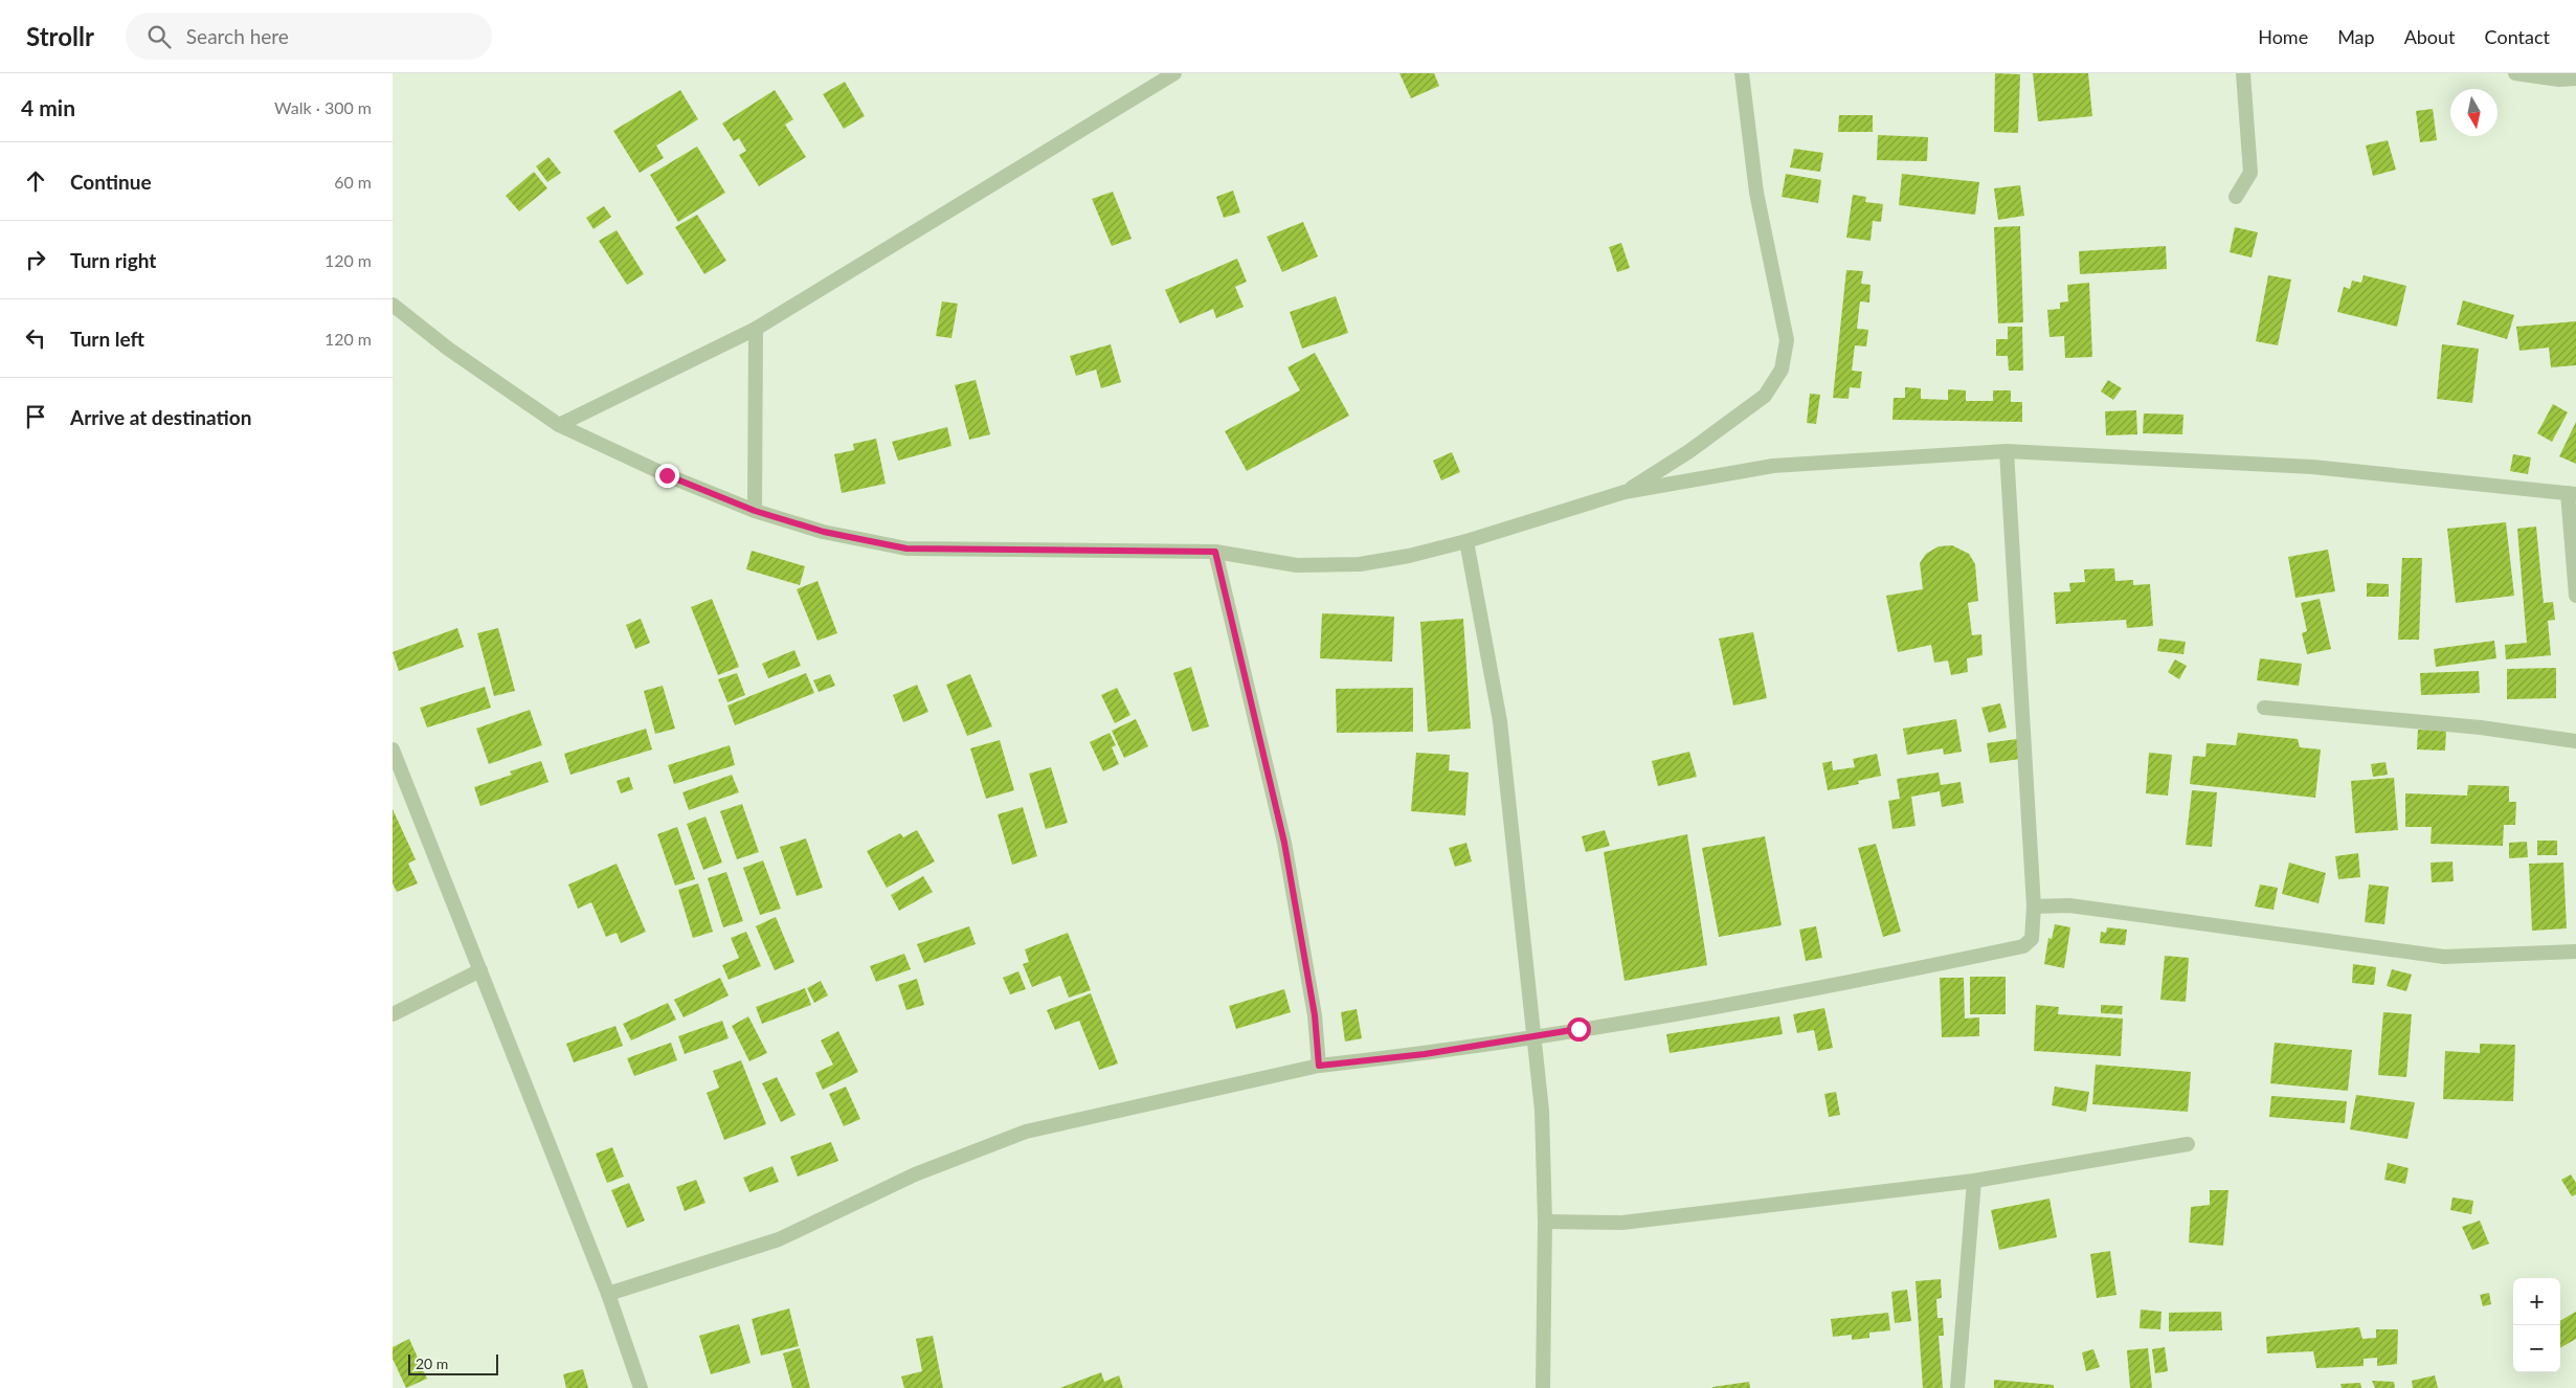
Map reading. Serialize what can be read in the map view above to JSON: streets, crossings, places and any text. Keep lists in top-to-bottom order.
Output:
{
  "scale_bar": "20 m",
  "north": "bottom",
  "page": {
    "header": "Strollr",
    "search": "Search here",
    "nav": [
      "Home",
      "Map",
      "About",
      "Contact"
    ],
    "heading": ["4 min", "Walk · 300 m"],
    "list": [
      ["Continue", "60 m"],
      ["Turn right", "120 m"],
      ["Turn left", "120 m"],
      "Arrive at destination"
    ],
    "map_buttons": ["+", "−"],
    "scale": "20 m"
  }
}
